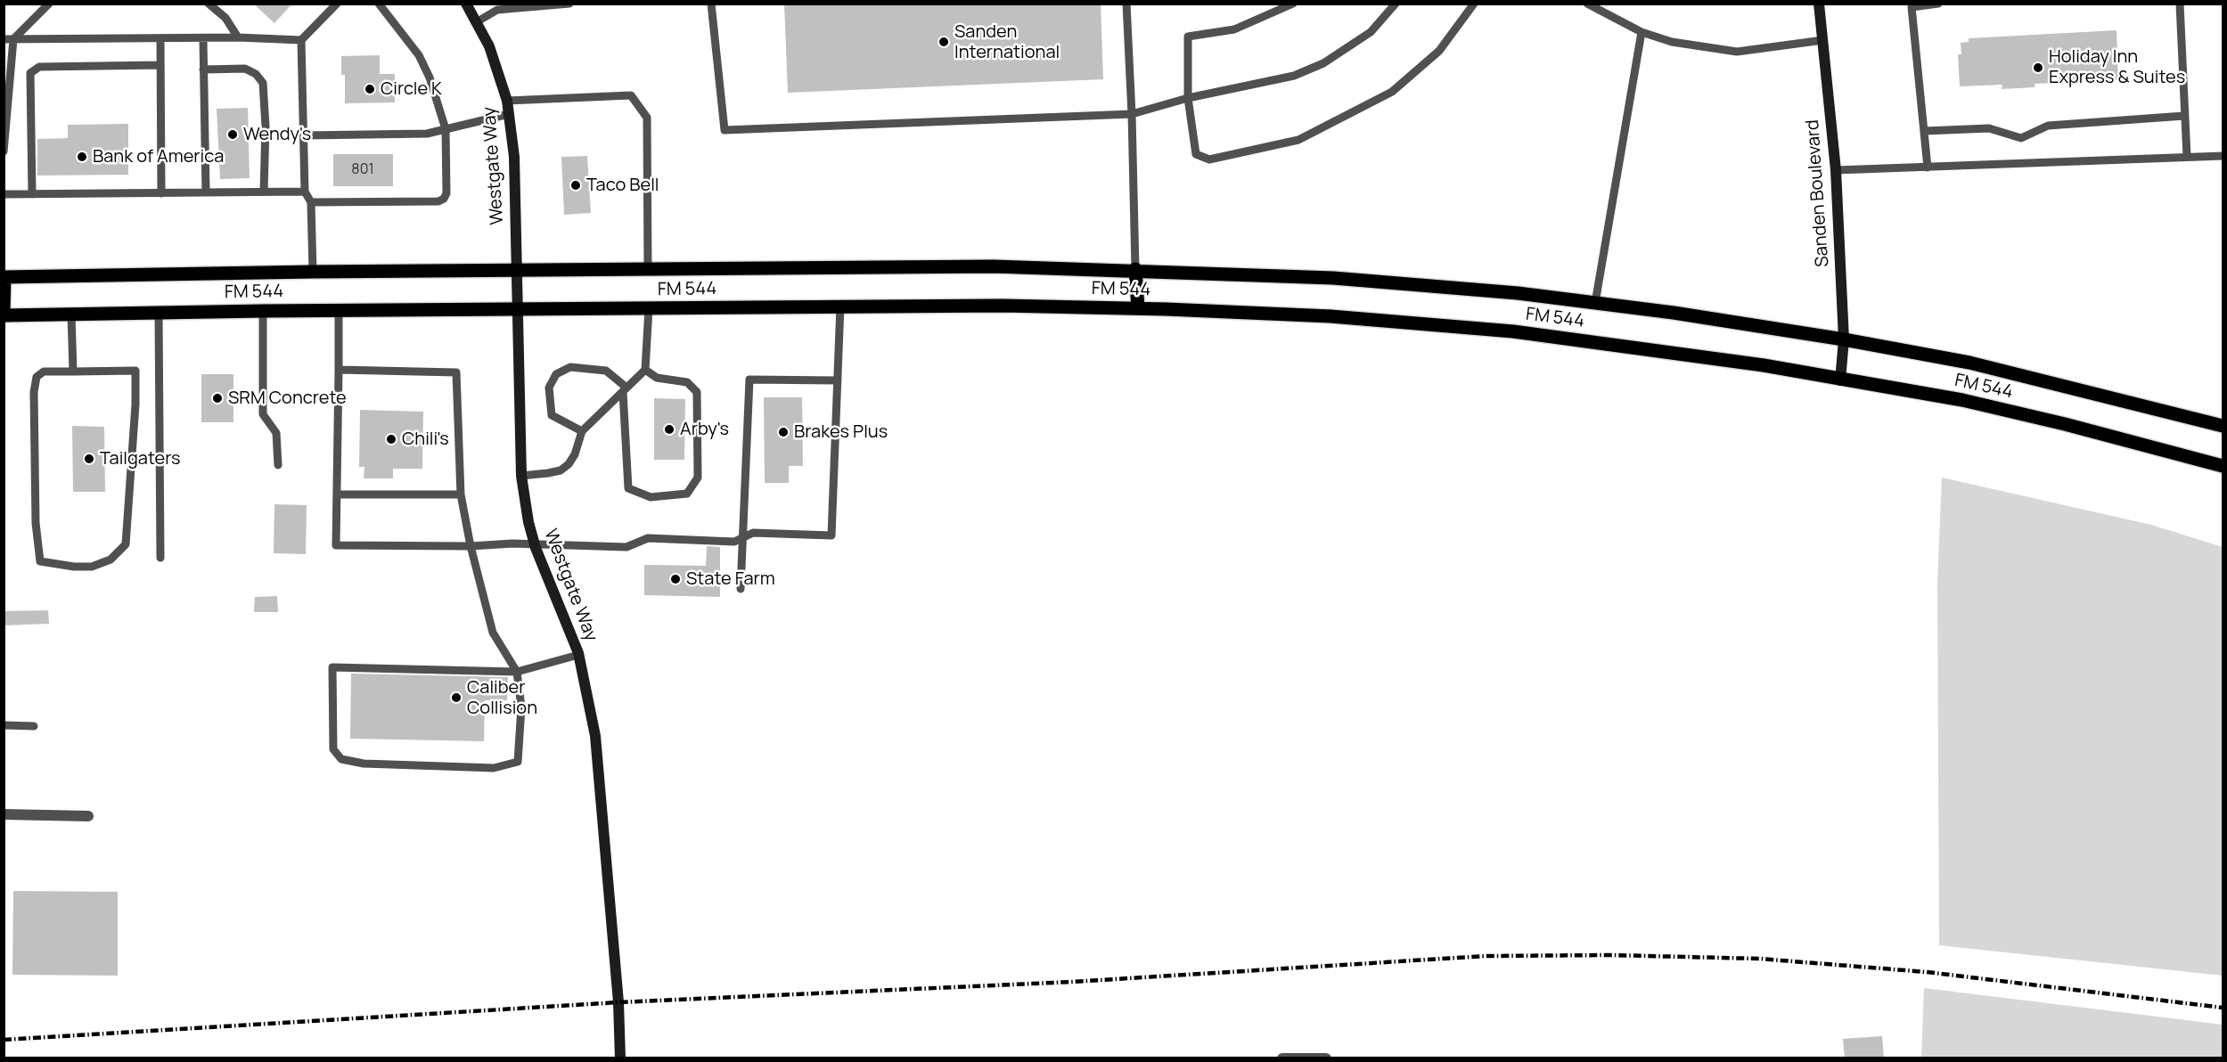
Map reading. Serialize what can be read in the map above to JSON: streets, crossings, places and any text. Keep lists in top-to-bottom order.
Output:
{
  "streets": {
    "main road": ["FM 544"],
    "street": ["Westgate Way", "Sanden Boulevard"]
  },
  "crossings": [
    ["Westgate Way", "FM 544"],
    ["Sanden Boulevard", "FM 544"]
  ],
  "places": [
    "Sanden International",
    "Holiday Inn Express & Suites",
    "Circle K",
    "Wendy's",
    "Bank of America",
    "Taco Bell",
    "SRM Concrete",
    "Arby's",
    "Brakes Plus",
    "Chili's",
    "Tailgaters",
    "State Farm",
    "Caliber Collision"
  ],
  "house_numbers": ["801"]
}
